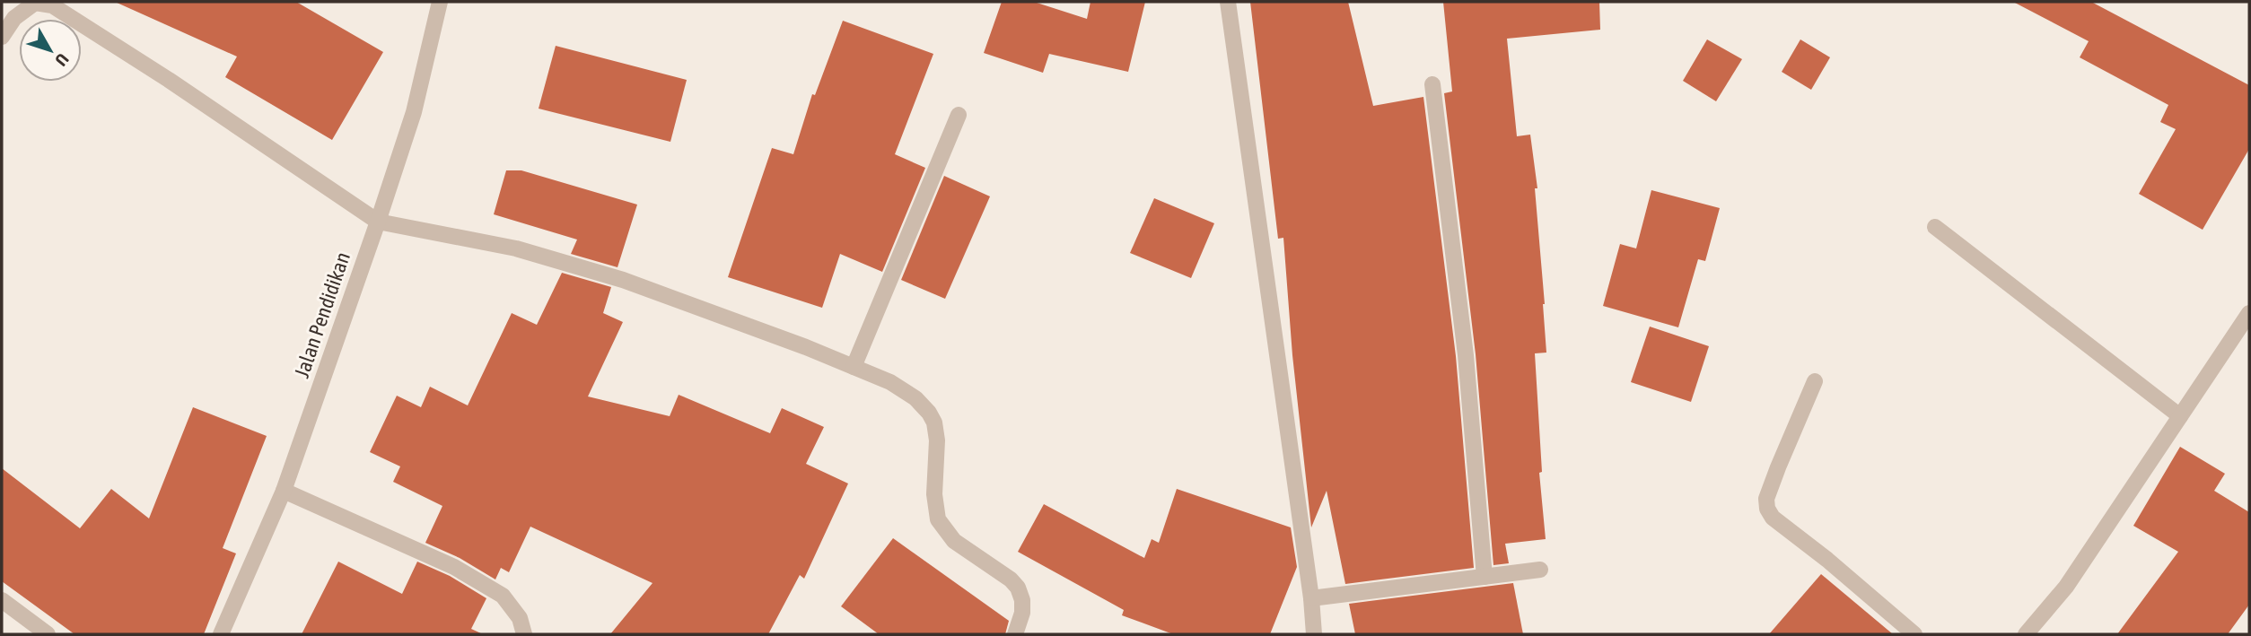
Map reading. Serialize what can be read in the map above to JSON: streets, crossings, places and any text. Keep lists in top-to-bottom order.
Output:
{
  "streets": {
    "street": ["Jalan Pendidikan"]
  },
  "north": "bottom right"
}
